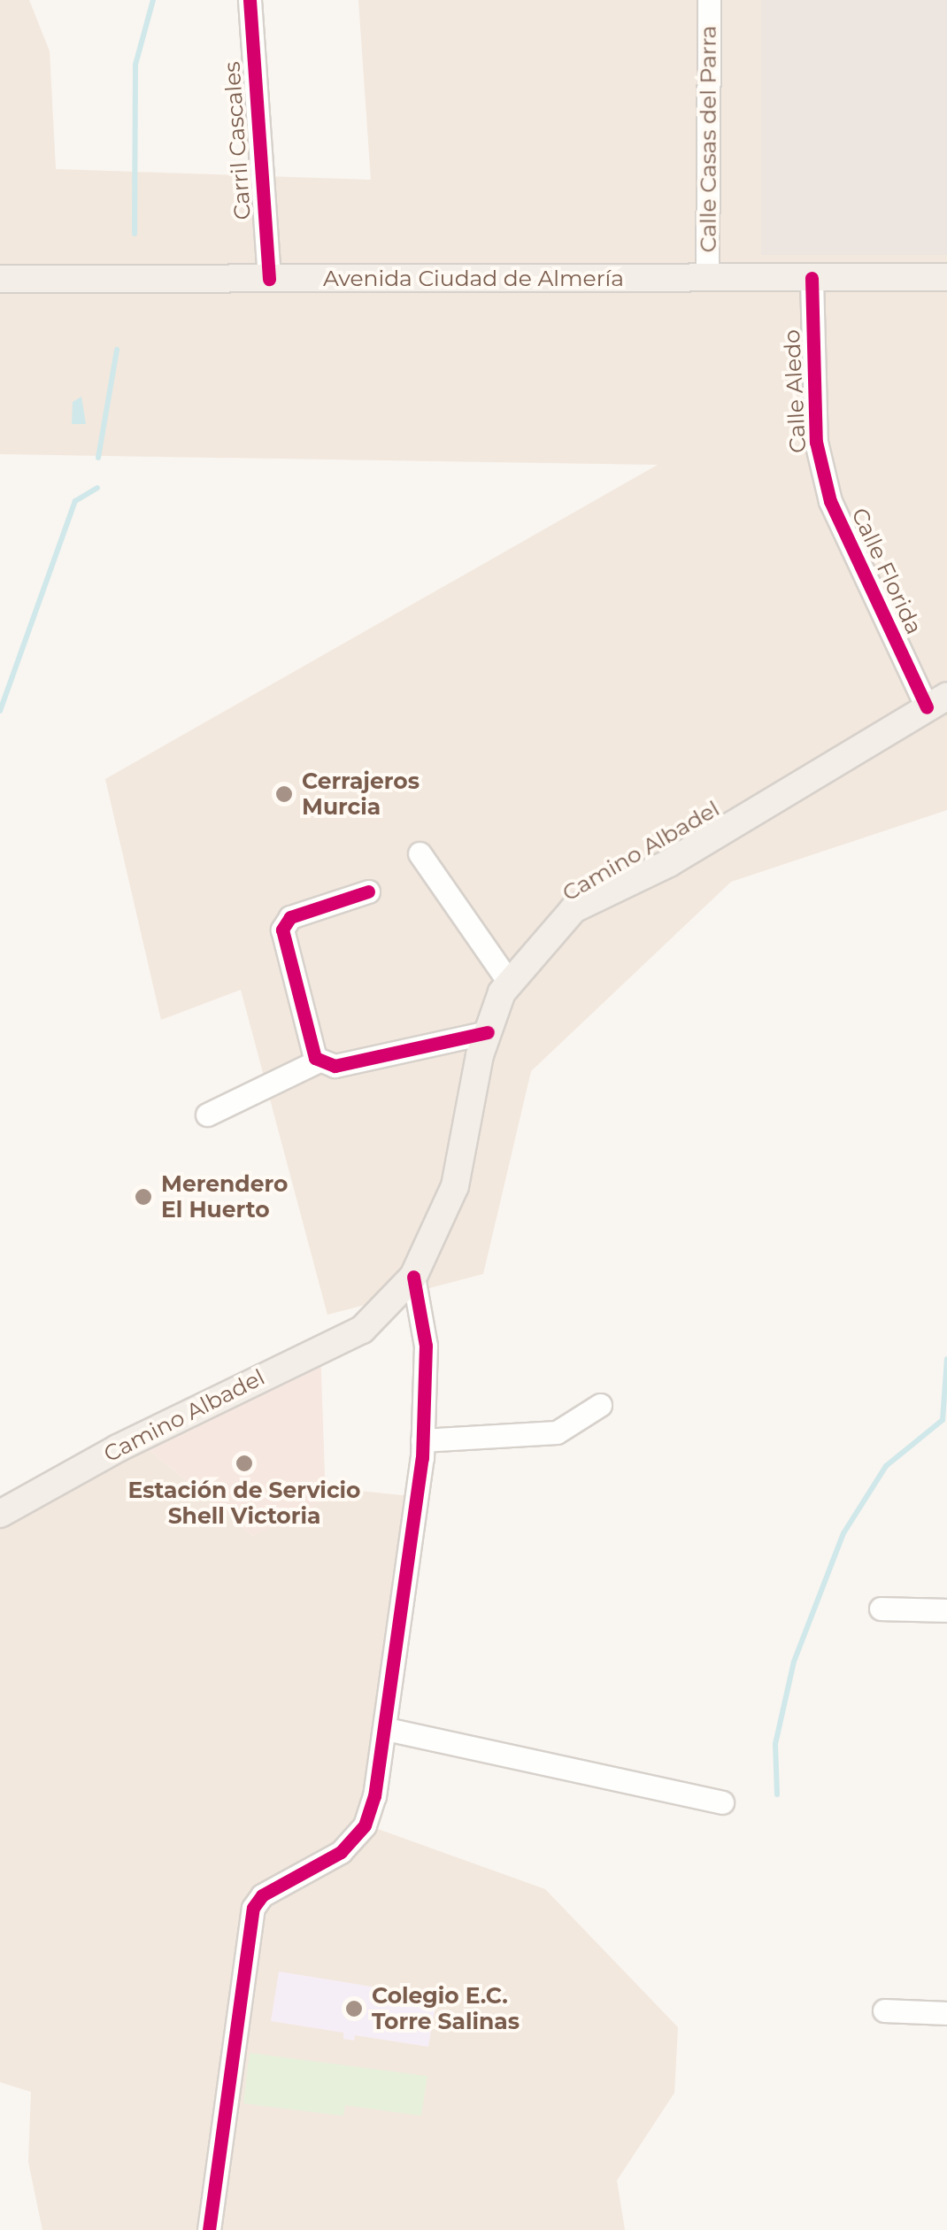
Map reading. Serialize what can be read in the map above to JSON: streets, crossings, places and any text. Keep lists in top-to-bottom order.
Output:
{
  "streets": {
    "main road": ["Avenida Ciudad de Almería", "Camino Albadel"],
    "street": [
      "Calle Casas del Parra",
      "Carril Cascales",
      "Calle Aledo",
      "Calle Florida"
    ]
  },
  "crossings": [
    ["Calle Casas del Parra", "Avenida Ciudad de Almería"],
    ["Carril Cascales", "Avenida Ciudad de Almería"],
    ["Avenida Ciudad de Almería", "Calle Aledo"],
    ["Calle Aledo", "Calle Florida"],
    ["Calle Florida", "Camino Albadel"]
  ],
  "places": [
    "Cerrajeros Murcia",
    "Merendero El Huerto",
    "Estación de Servicio Shell Victoria",
    "Colegio E.C. Torre Salinas"
  ]
}
